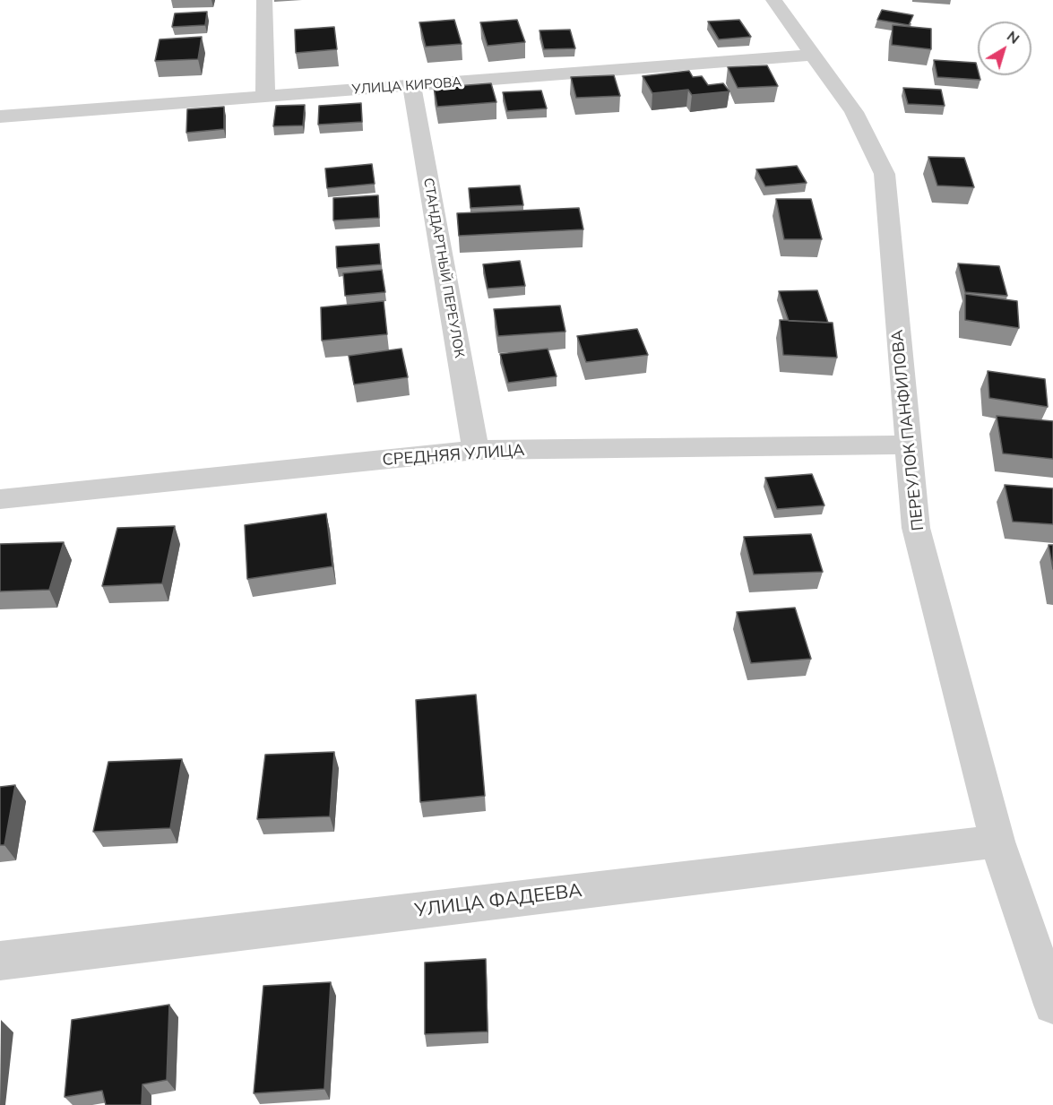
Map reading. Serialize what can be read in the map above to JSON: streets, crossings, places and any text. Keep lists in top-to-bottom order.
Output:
{
  "streets": {
    "street": [
      "УЛИЦА КИРОВА",
      "СТАНДАРТНЫЙ ПЕРЕУЛОК",
      "ПЕРЕУЛОК ПАНФИЛОВА",
      "СРЕДНЯЯ УЛИЦА",
      "УЛИЦА ФАДЕЕВА"
    ]
  },
  "crossings": [
    ["УЛИЦА КИРОВА", "СТАНДАРТНЫЙ ПЕРЕУЛОК"],
    ["УЛИЦА КИРОВА", "ПЕРЕУЛОК ПАНФИЛОВА"],
    ["СТАНДАРТНЫЙ ПЕРЕУЛОК", "СРЕДНЯЯ УЛИЦА"],
    ["ПЕРЕУЛОК ПАНФИЛОВА", "СРЕДНЯЯ УЛИЦА"],
    ["ПЕРЕУЛОК ПАНФИЛОВА", "УЛИЦА ФАДЕЕВА"]
  ],
  "north": "top right"
}
